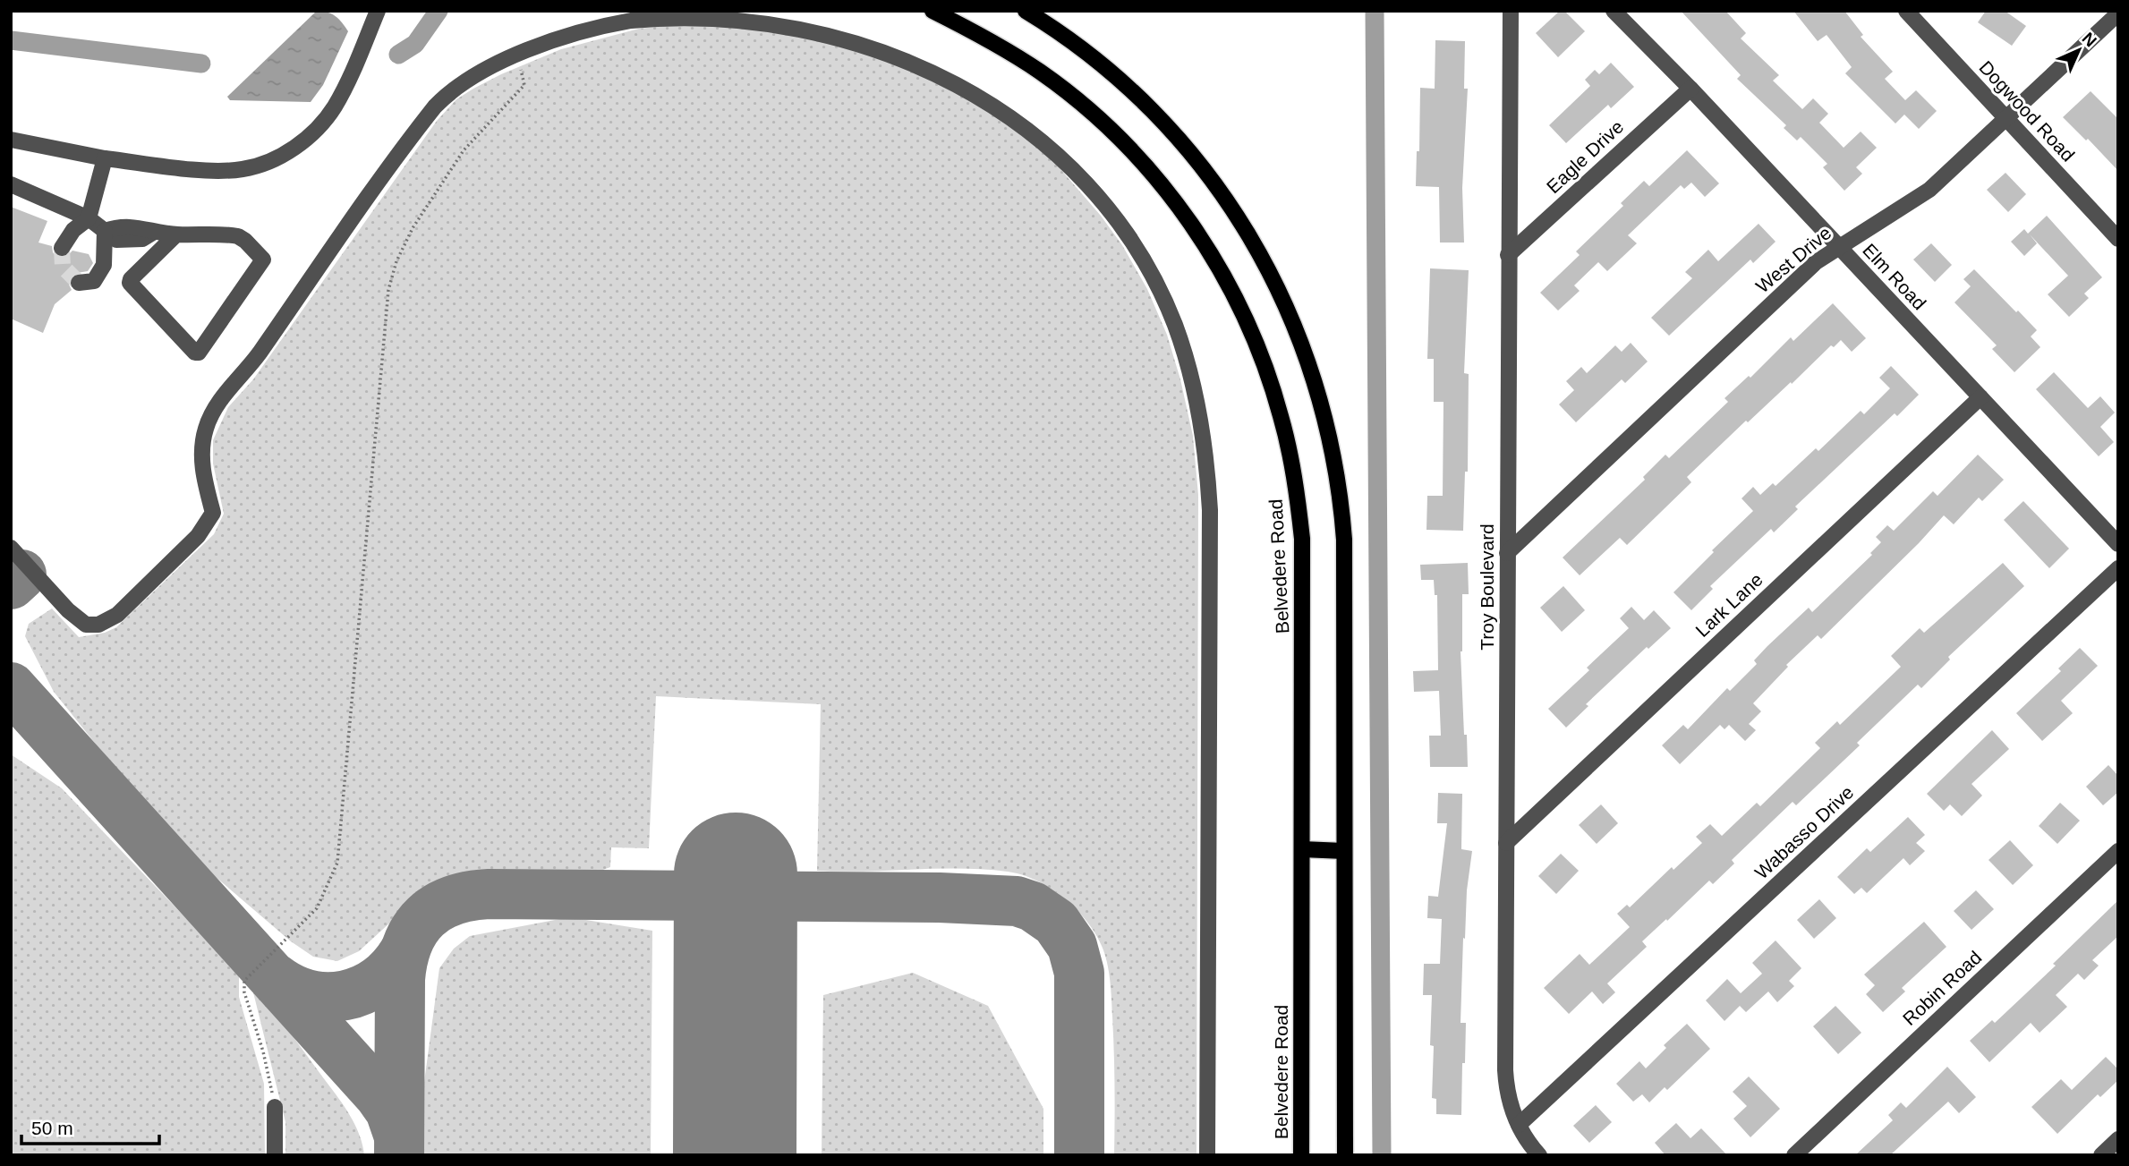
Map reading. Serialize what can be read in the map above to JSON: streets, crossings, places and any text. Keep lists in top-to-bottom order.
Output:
{
  "streets": {
    "main road": ["Belvedere Road"],
    "street": [
      "Dogwood Road",
      "Eagle Drive",
      "West Drive",
      "Elm Road",
      "Troy Boulevard",
      "Lark Lane",
      "Wabasso Drive",
      "Robin Road"
    ]
  },
  "crossings": [
    ["Dogwood Road", "West Drive"],
    ["Eagle Drive", "Elm Road"],
    ["Eagle Drive", "Troy Boulevard"],
    ["West Drive", "Elm Road"],
    ["West Drive", "Troy Boulevard"],
    ["Elm Road", "Lark Lane"],
    ["Troy Boulevard", "Lark Lane"],
    ["Troy Boulevard", "Wabasso Drive"]
  ],
  "scale_bar": "50 m",
  "north": "top right"
}
